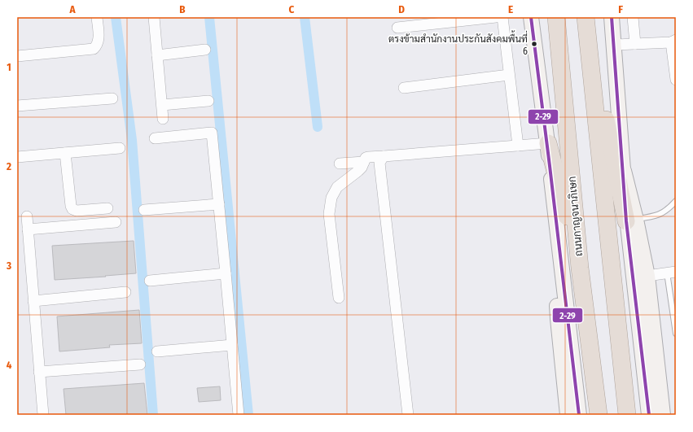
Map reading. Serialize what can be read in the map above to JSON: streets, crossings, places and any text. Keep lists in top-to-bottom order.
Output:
{
  "streets": {
    "highway": ["ถนนกาญจนาภิเษก"]
  },
  "places": ["ตรงข้ามสำนักงานประกันสังคมพื้นที่ 6"],
  "lines": ["transit line 2-29"],
  "grid": {
    "columns": [
      "A",
      "B",
      "C",
      "D",
      "E",
      "F"
    ],
    "rows": [
      "1",
      "2",
      "3",
      "4"
    ]
  }
}
